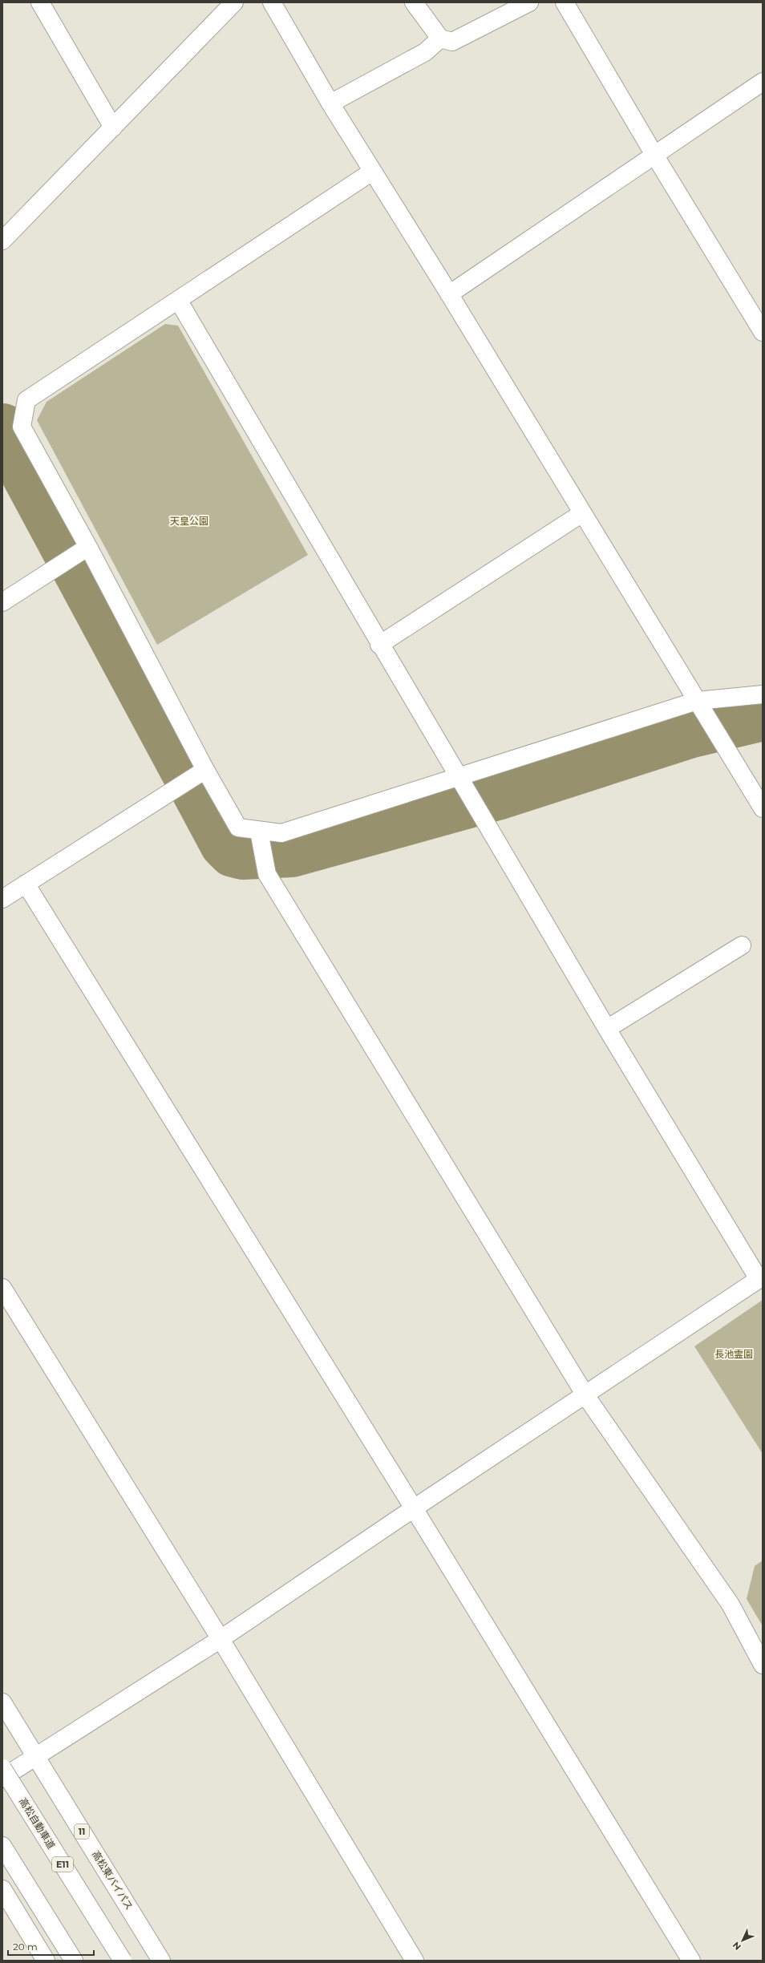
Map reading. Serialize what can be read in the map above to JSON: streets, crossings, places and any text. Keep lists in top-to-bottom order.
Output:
{
  "streets": {
    "main road": [
      "高松自動車道",
      "11",
      "E11",
      "高松東バイパス"
    ]
  },
  "parks": ["天皇公園", "長池霊園"],
  "scale_bar": "20 m",
  "north": "bottom left"
}
